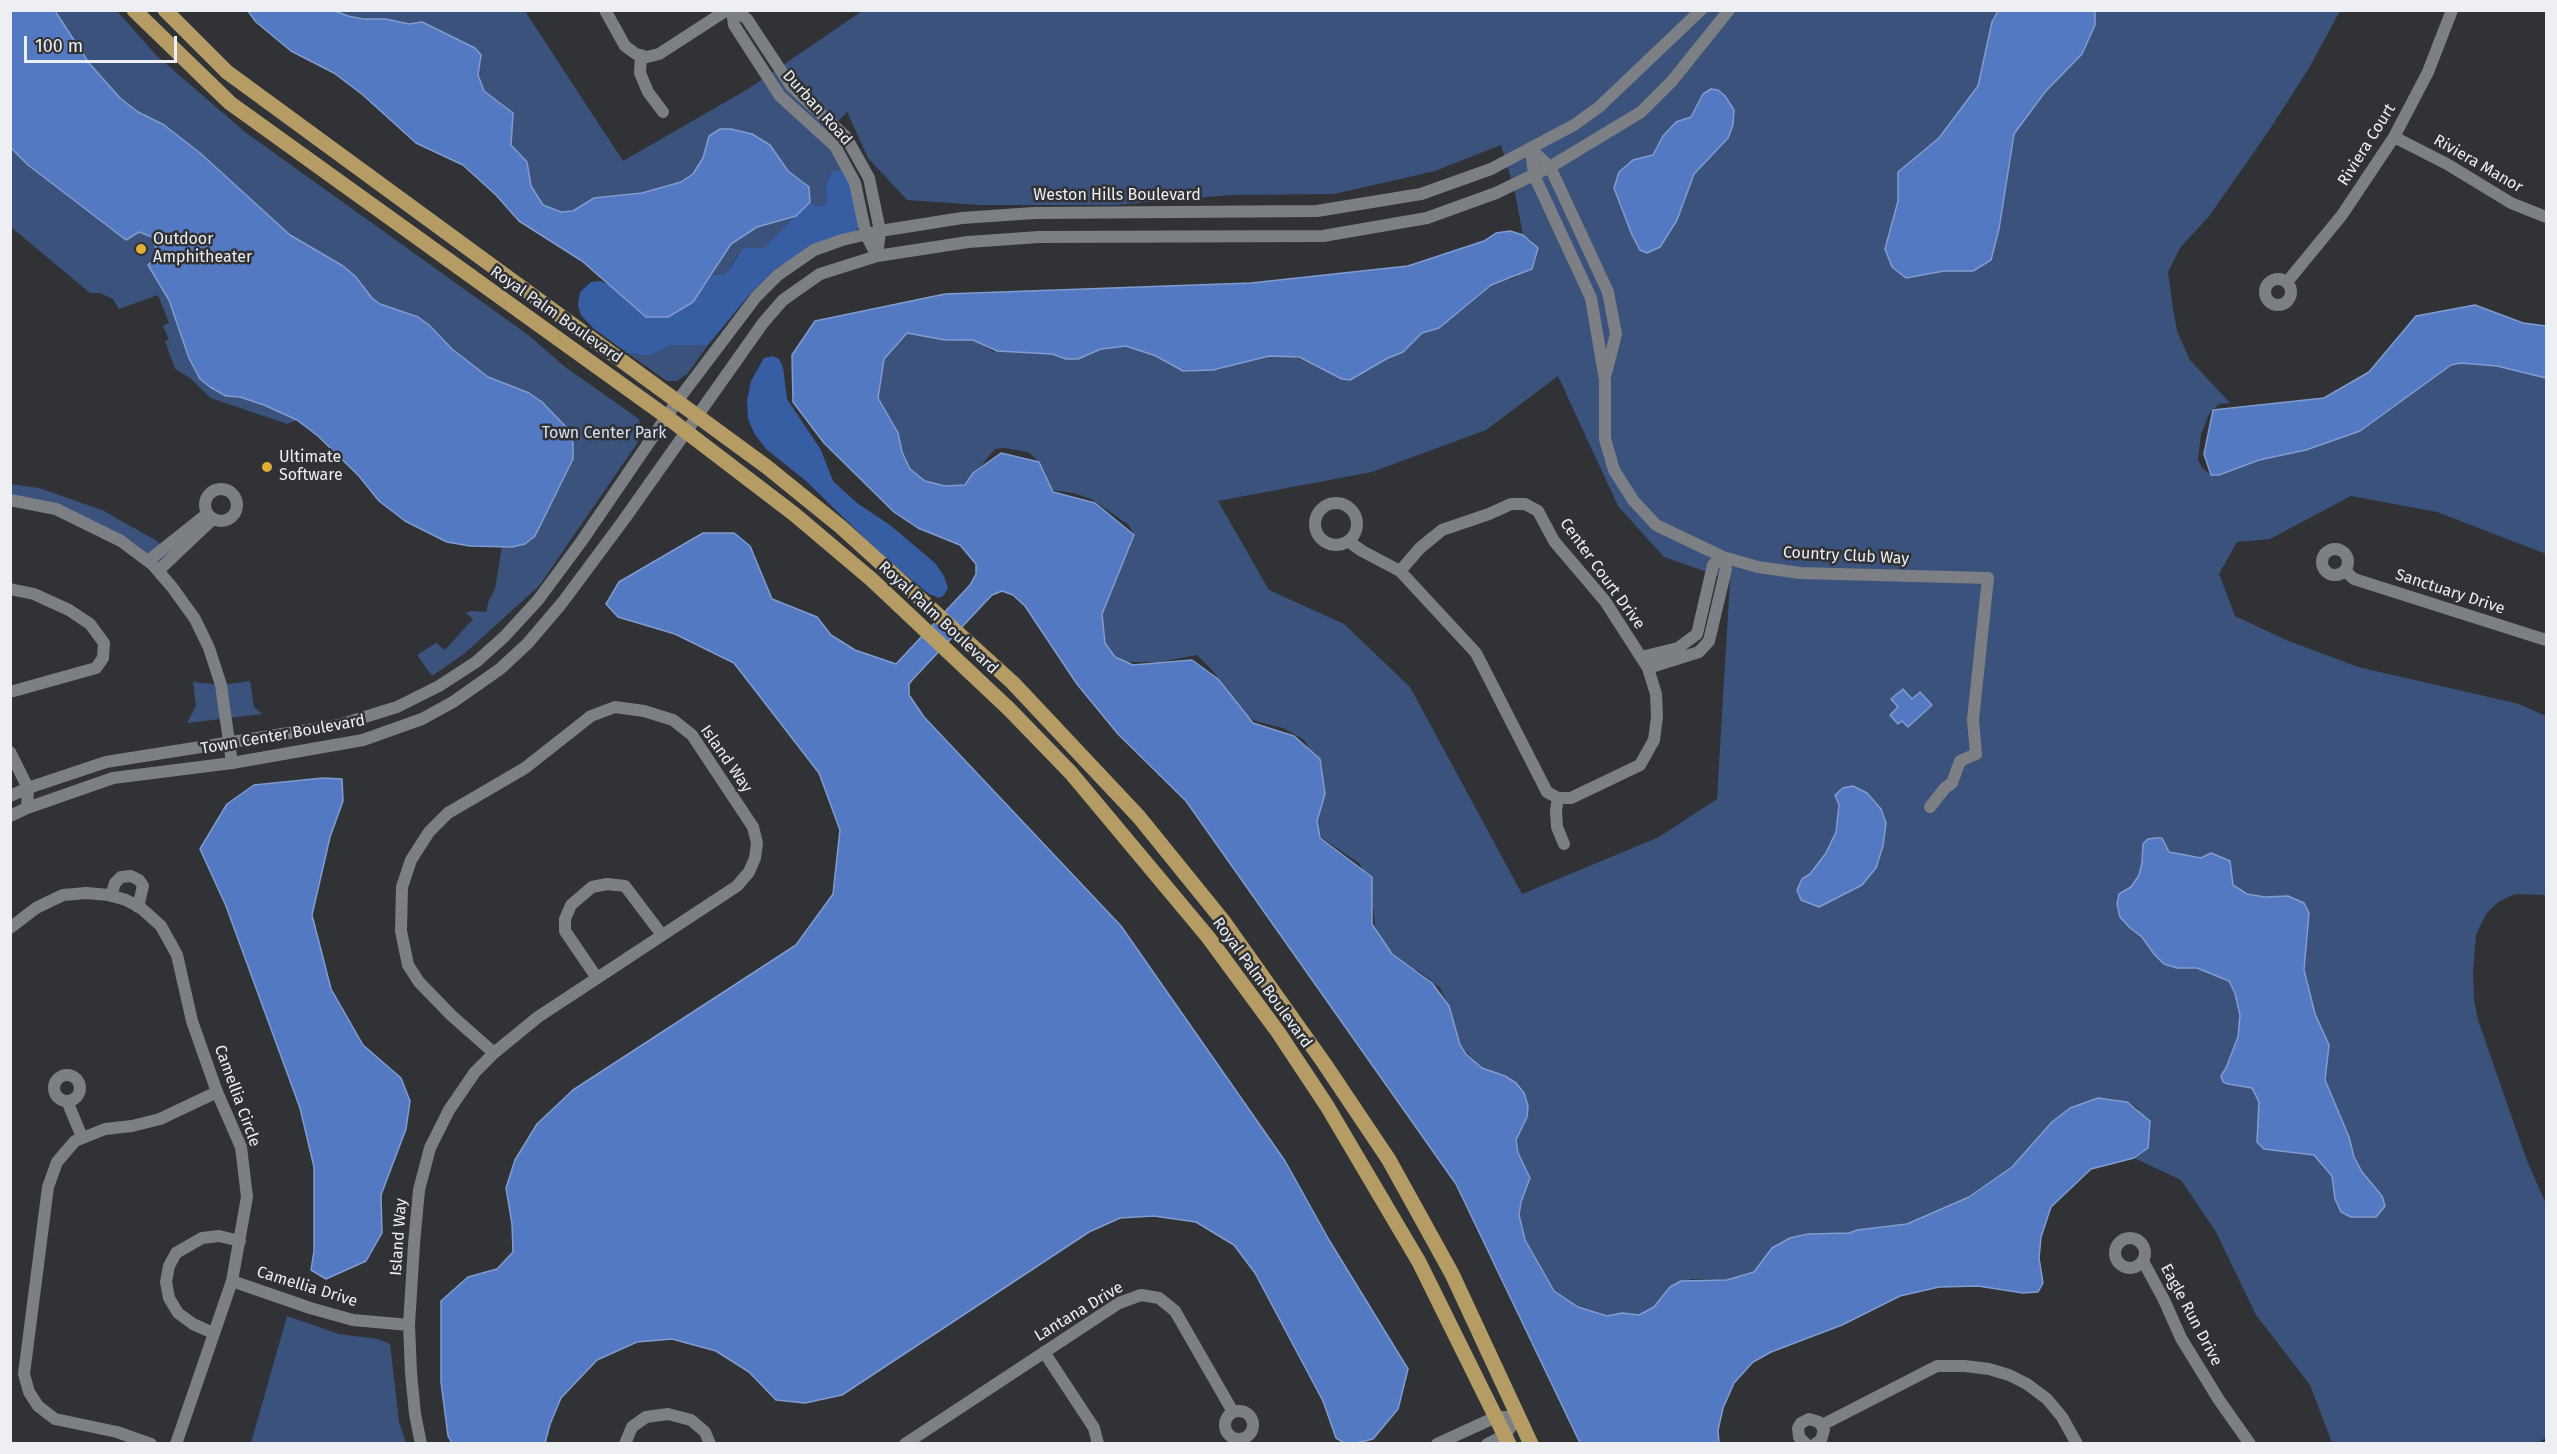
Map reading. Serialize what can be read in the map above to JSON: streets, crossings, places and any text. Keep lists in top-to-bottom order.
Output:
{
  "streets": {
    "main road": ["Royal Palm Boulevard"],
    "street": [
      "Durban Road",
      "Riviera Court",
      "Riviera Manor",
      "Weston Hills Boulevard",
      "Country Club Way",
      "Center Court Drive",
      "Sanctuary Drive",
      "Town Center Boulevard",
      "Island Way",
      "Camellia Circle",
      "Camellia Drive",
      "Lantana Drive",
      "Eagle Run Drive"
    ]
  },
  "crossings": [
    ["Durban Road", "Weston Hills Boulevard"],
    ["Riviera Court", "Riviera Manor"],
    ["Weston Hills Boulevard", "Royal Palm Boulevard"],
    ["Weston Hills Boulevard", "Country Club Way"],
    ["Weston Hills Boulevard", "Town Center Boulevard"],
    ["Royal Palm Boulevard", "Town Center Boulevard"],
    ["Island Way", "Camellia Drive"],
    ["Camellia Circle", "Camellia Drive"]
  ],
  "parks": ["Town Center Park"],
  "places": ["Outdoor Amphitheater", "Ultimate Software"],
  "scale_bar": "100 m"
}
